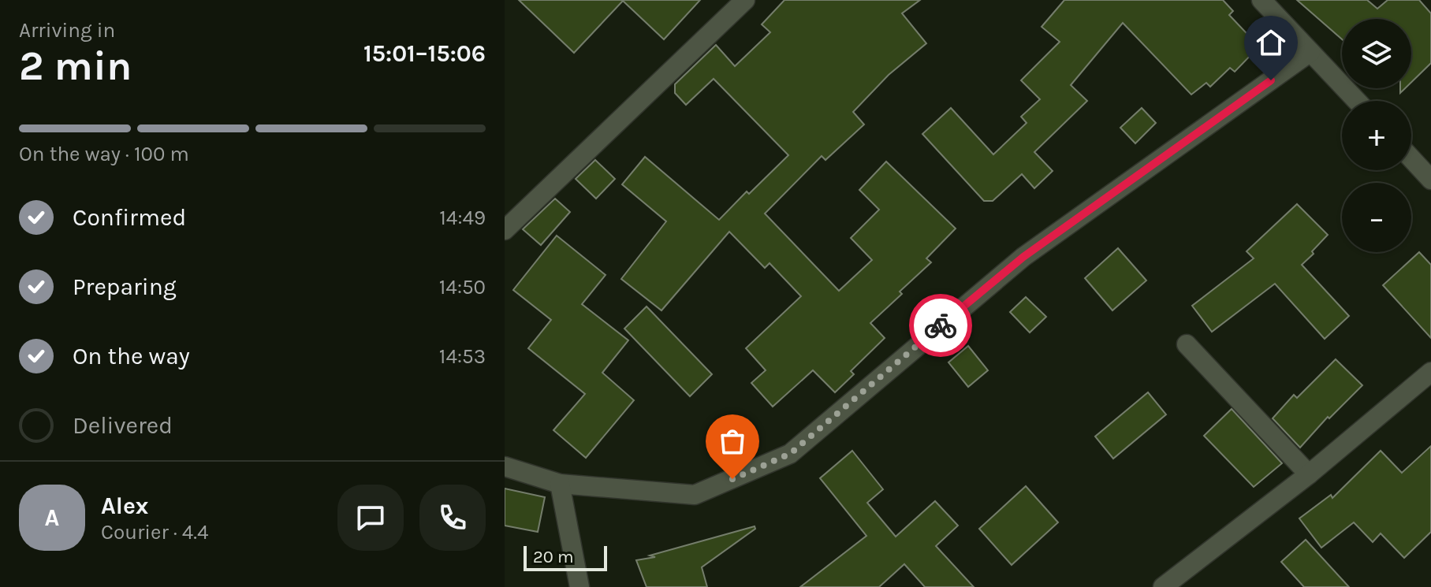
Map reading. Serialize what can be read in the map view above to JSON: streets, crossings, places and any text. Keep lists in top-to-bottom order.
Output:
{
  "scale_bar": "20 m",
  "page": {
    "heading": ["2 min", "Arriving in", "15:01–15:06"],
    "panel": ["Alex", "Courier · 4.4"],
    "map_buttons": ["+", "−"],
    "bar": "On the way · 100 m",
    "list": [
      ["Confirmed", "14:49"],
      ["Preparing", "14:50"],
      ["On the way", "14:53"],
      "Delivered"
    ],
    "round": "A",
    "scale": "20 m"
  }
}
